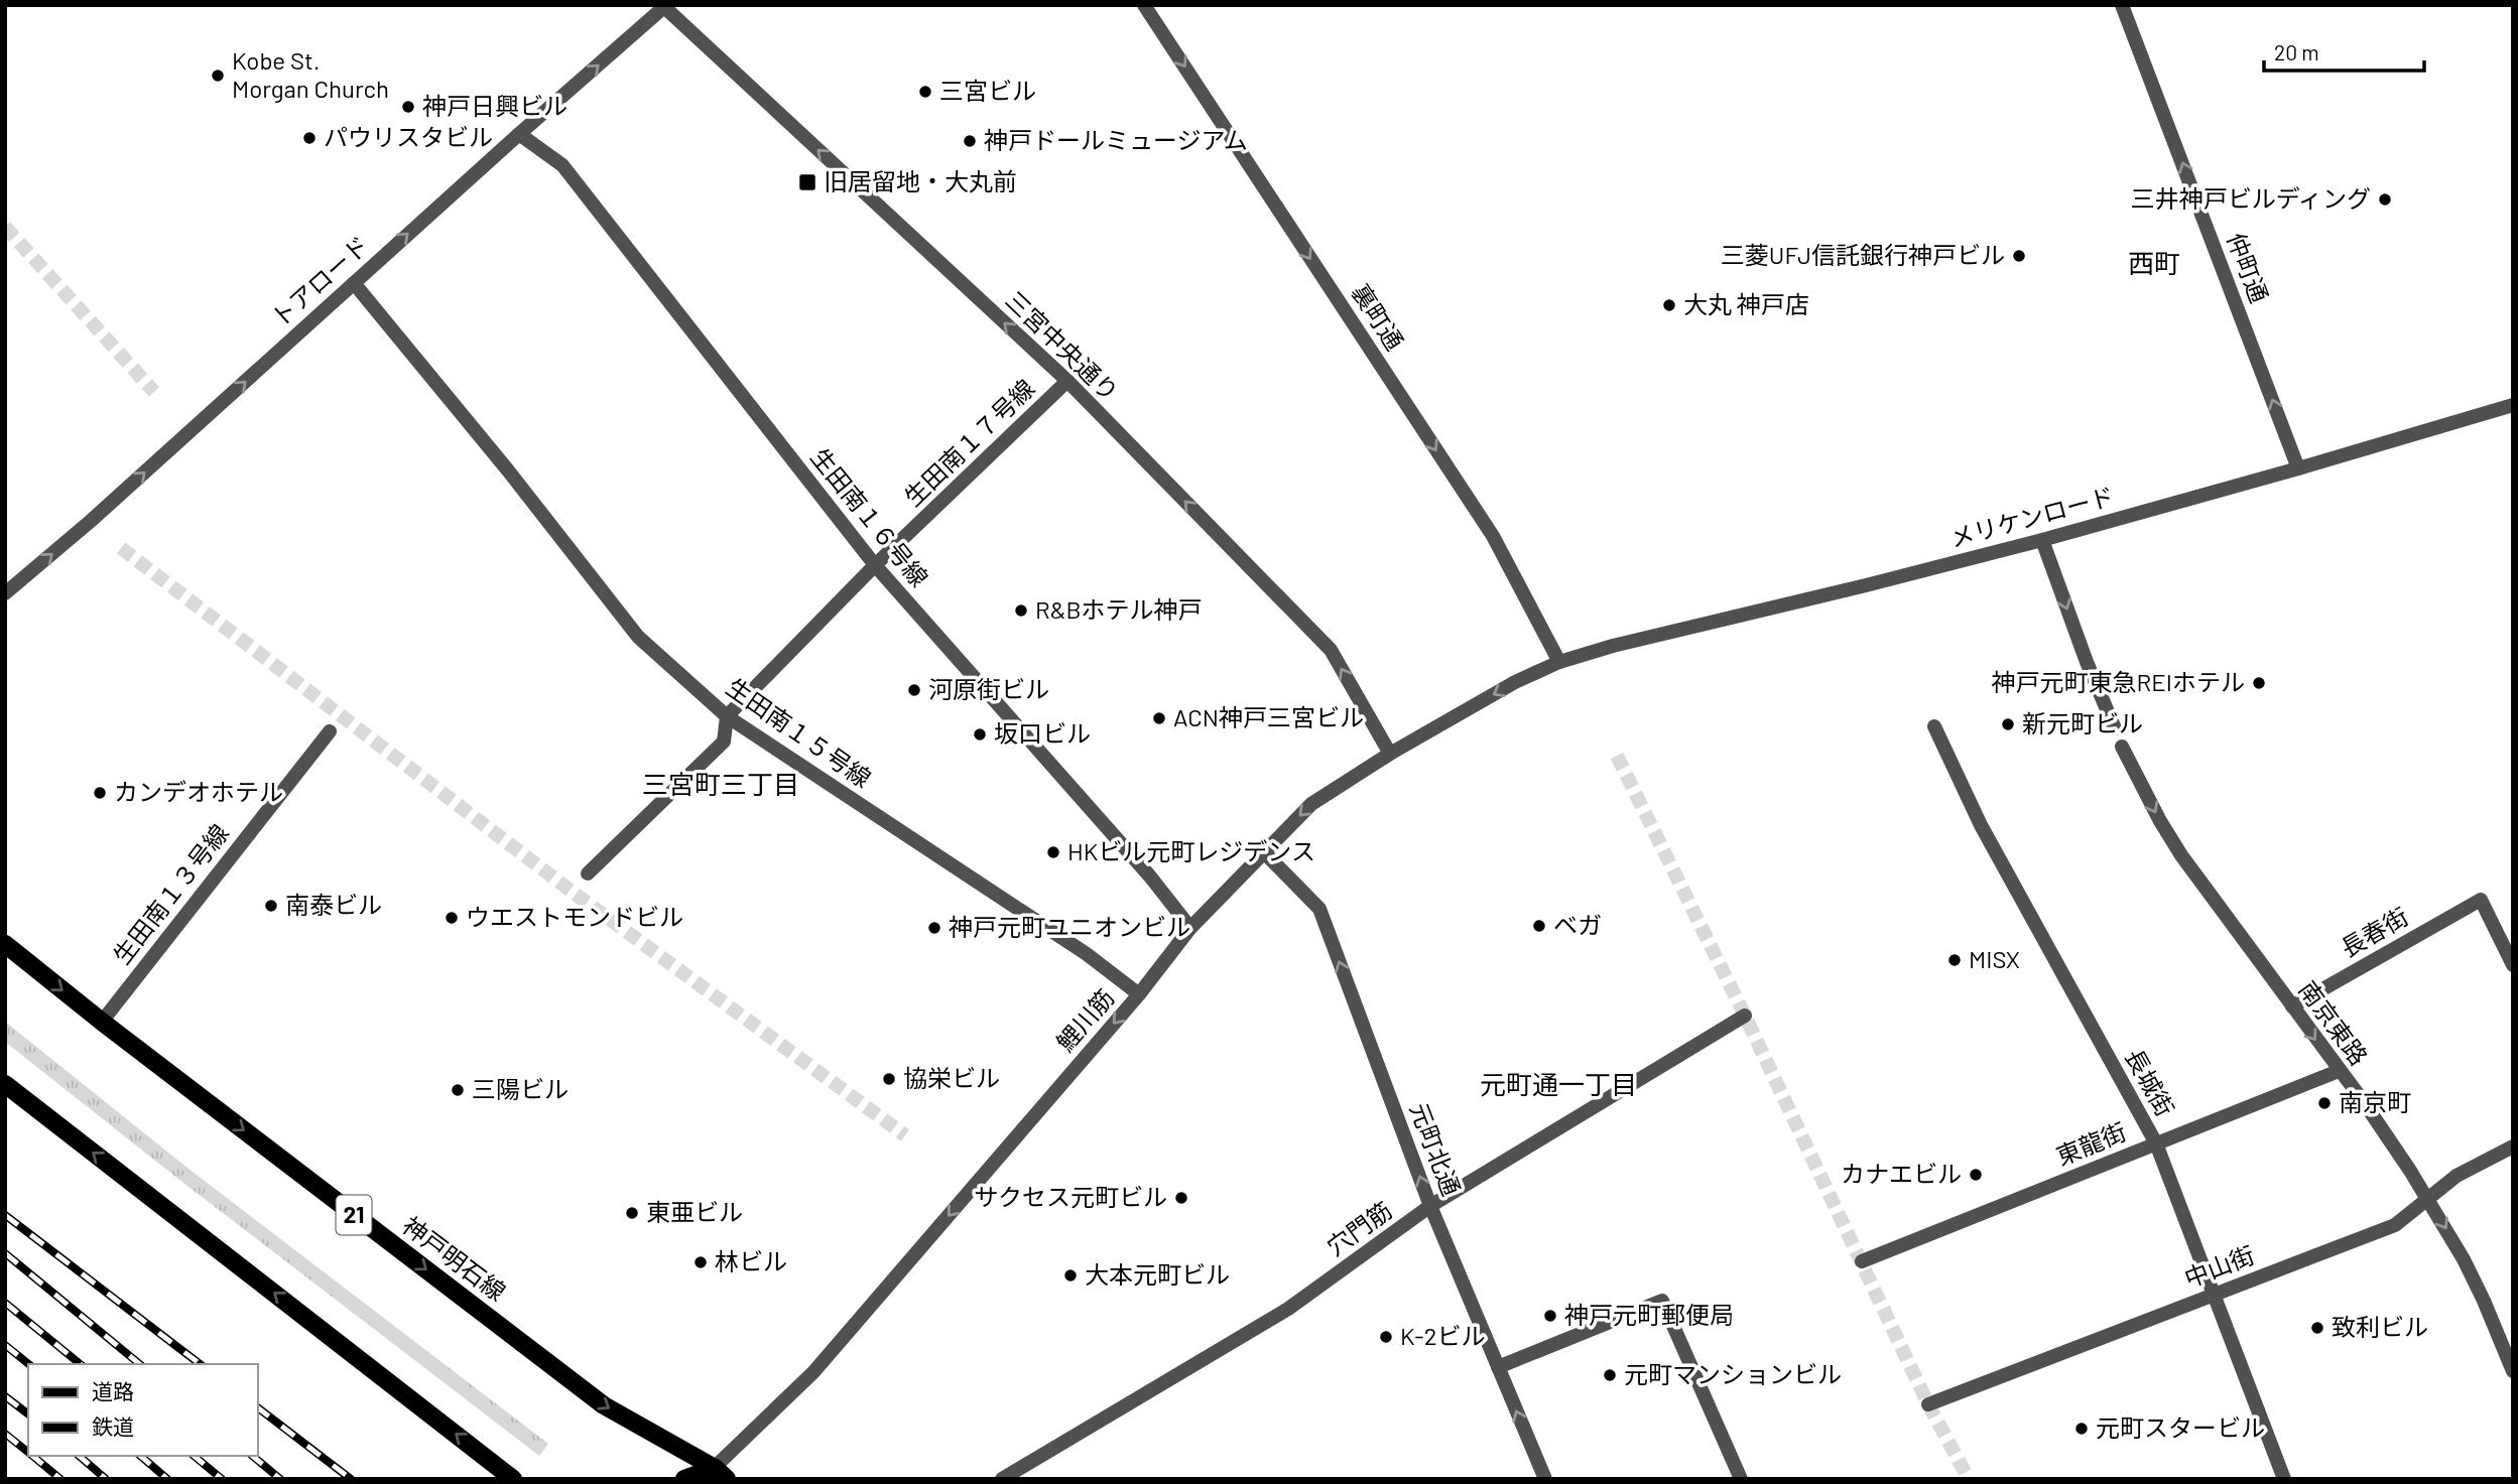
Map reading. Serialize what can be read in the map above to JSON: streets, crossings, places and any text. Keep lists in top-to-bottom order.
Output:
{
  "streets": {
    "main road": ["21", "神戸明石線"],
    "street": [
      "仲町通",
      "トアロード",
      "裏町通",
      "三宮中央通り",
      "生田南１７号線",
      "生田南１６号線",
      "メリケンロード",
      "生田南１５号線",
      "生田南１３号線",
      "長春街",
      "鯉川筋",
      "南京東路",
      "長城街",
      "東龍街",
      "元町北通",
      "穴門筋",
      "中山街"
    ]
  },
  "crossings": [
    ["仲町通", "メリケンロード"],
    ["トアロード", "三宮中央通り"],
    ["トアロード", "生田南１６号線"],
    ["トアロード", "生田南１５号線"],
    ["裏町通", "メリケンロード"],
    ["裏町通", "鯉川筋"],
    ["三宮中央通り", "生田南１７号線"],
    ["三宮中央通り", "鯉川筋"],
    ["生田南１７号線", "生田南１６号線"],
    ["生田南１７号線", "生田南１５号線"],
    ["生田南１６号線", "鯉川筋"],
    ["メリケンロード", "鯉川筋"],
    ["生田南１５号線", "鯉川筋"],
    ["生田南１３号線", "神戸明石線"],
    ["長春街", "南京東路"],
    ["鯉川筋", "元町北通"],
    ["鯉川筋", "神戸明石線"],
    ["南京東路", "東龍街"],
    ["南京東路", "中山街"],
    ["長城街", "東龍街"],
    ["長城街", "中山街"],
    ["元町北通", "穴門筋"]
  ],
  "one_way": [
    "仲町通",
    "トアロード",
    "裏町通",
    "三宮中央通り",
    "鯉川筋",
    "南京東路",
    "元町北通"
  ],
  "districts": ["西町", "三宮町三丁目", "元町通一丁目"],
  "places": {
    "other": [
      "Kobe St. Morgan Church",
      "三宮ビル",
      "神戸日興ビル",
      "パウリスタビル",
      "神戸ドールミュージアム",
      "三井神戸ビルディング",
      "三菱UFJ信託銀行神戸ビル",
      "大丸 神戸店",
      "R&Bホテル神戸",
      "神戸元町東急REIホテル",
      "河原街ビル",
      "ACN神戸三宮ビル",
      "新元町ビル",
      "坂口ビル",
      "カンデオホテル",
      "HKビル元町レジデンス",
      "南泰ビル",
      "ウエストモンドビル",
      "ベガ",
      "神戸元町ユニオンビル",
      "MISX",
      "協栄ビル",
      "三陽ビル",
      "南京町",
      "カナエビル",
      "サクセス元町ビル",
      "東亜ビル",
      "林ビル",
      "大本元町ビル",
      "神戸元町郵便局",
      "致利ビル",
      "K-2ビル",
      "元町マンションビル",
      "元町スタービル"
    ],
    "transit": ["旧居留地・大丸前"]
  },
  "legend": ["道路", "鉄道"],
  "scale_bar": "20 m"
}
